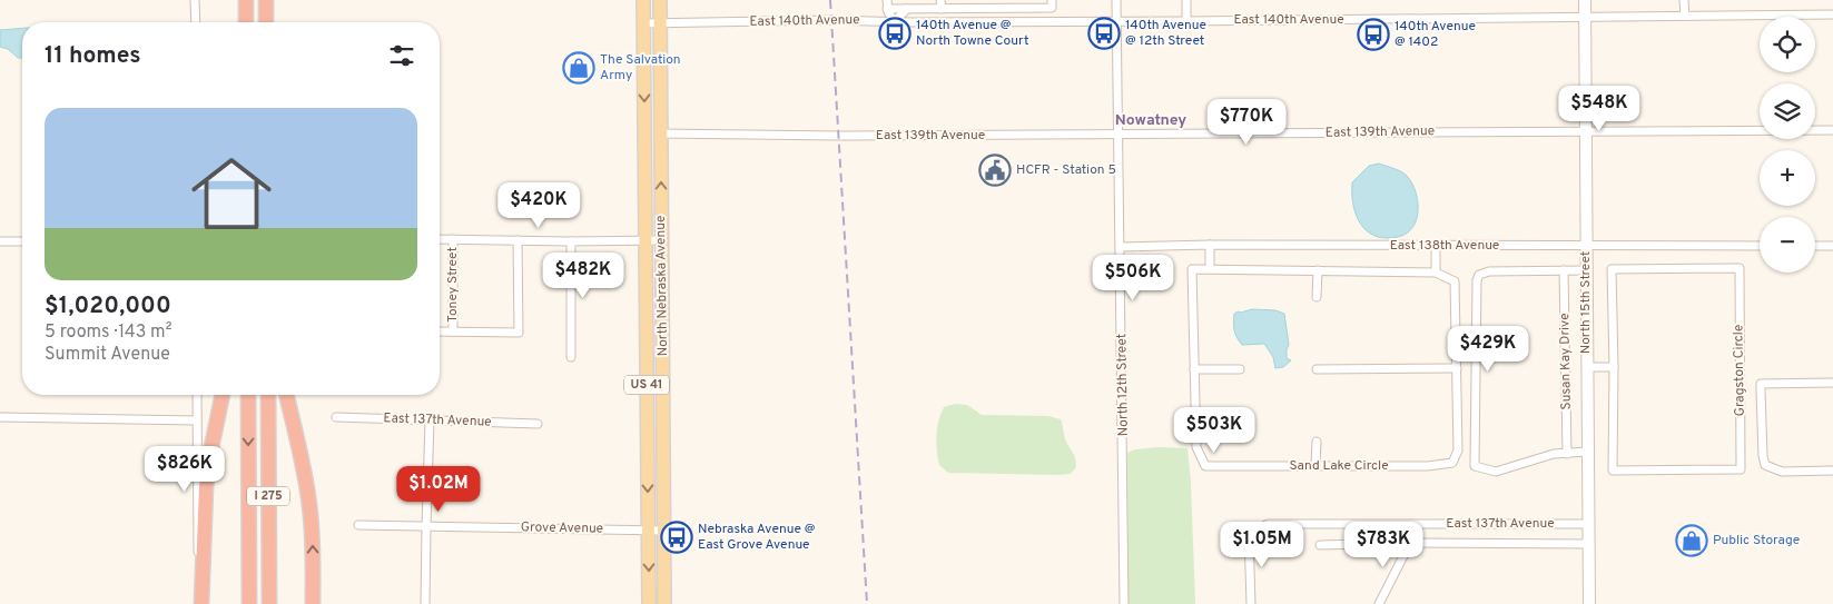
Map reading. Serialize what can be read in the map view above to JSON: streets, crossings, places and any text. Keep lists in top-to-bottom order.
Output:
{
  "streets": {
    "highway": ["I 275"],
    "main road": ["North Nebraska Avenue", "US 41"],
    "street": [
      "East 140th Avenue",
      "East 139th Avenue",
      "East 138th Avenue",
      "Toney Street",
      "North 15th Street",
      "Susan Kay Drive",
      "Gragston Circle",
      "North 12th Street",
      "East 137th Avenue",
      "Sand Lake Circle",
      "Grove Avenue"
    ]
  },
  "crossings": [
    ["East 140th Avenue", "North Nebraska Avenue"],
    ["East 140th Avenue", "North 15th Street"],
    ["East 140th Avenue", "North 12th Street"],
    ["East 139th Avenue", "North Nebraska Avenue"],
    ["East 139th Avenue", "North 15th Street"],
    ["East 139th Avenue", "North 12th Street"],
    ["East 138th Avenue", "North 15th Street"],
    ["East 138th Avenue", "North 12th Street"],
    ["North Nebraska Avenue", "Grove Avenue"],
    ["North 15th Street", "East 137th Avenue"]
  ],
  "districts": ["Nowatney"],
  "places": {
    "bus stop": [
      "140th Avenue @ North Towne Court",
      "140th Avenue @ 12th Street",
      "140th Avenue @ 1402",
      "Nebraska Avenue @ East Grove Avenue"
    ],
    "shop": ["The Salvation Army", "Public Storage"],
    "public building": ["HCFR - Station 5"]
  },
  "page": {
    "map_buttons": ["+", "−"],
    "heading": "11 homes",
    "price": [
      "$548K",
      "$770K",
      "$420K",
      "$482K",
      "$506K",
      "$429K",
      "$503K",
      "$826K",
      "$1.02M",
      "$1.05M",
      "$783K"
    ],
    "list": [
      {
        "name": "$1,020,000",
        "note": "5 rooms · 143 m² · Summit Avenue"
      }
    ]
  }
}
